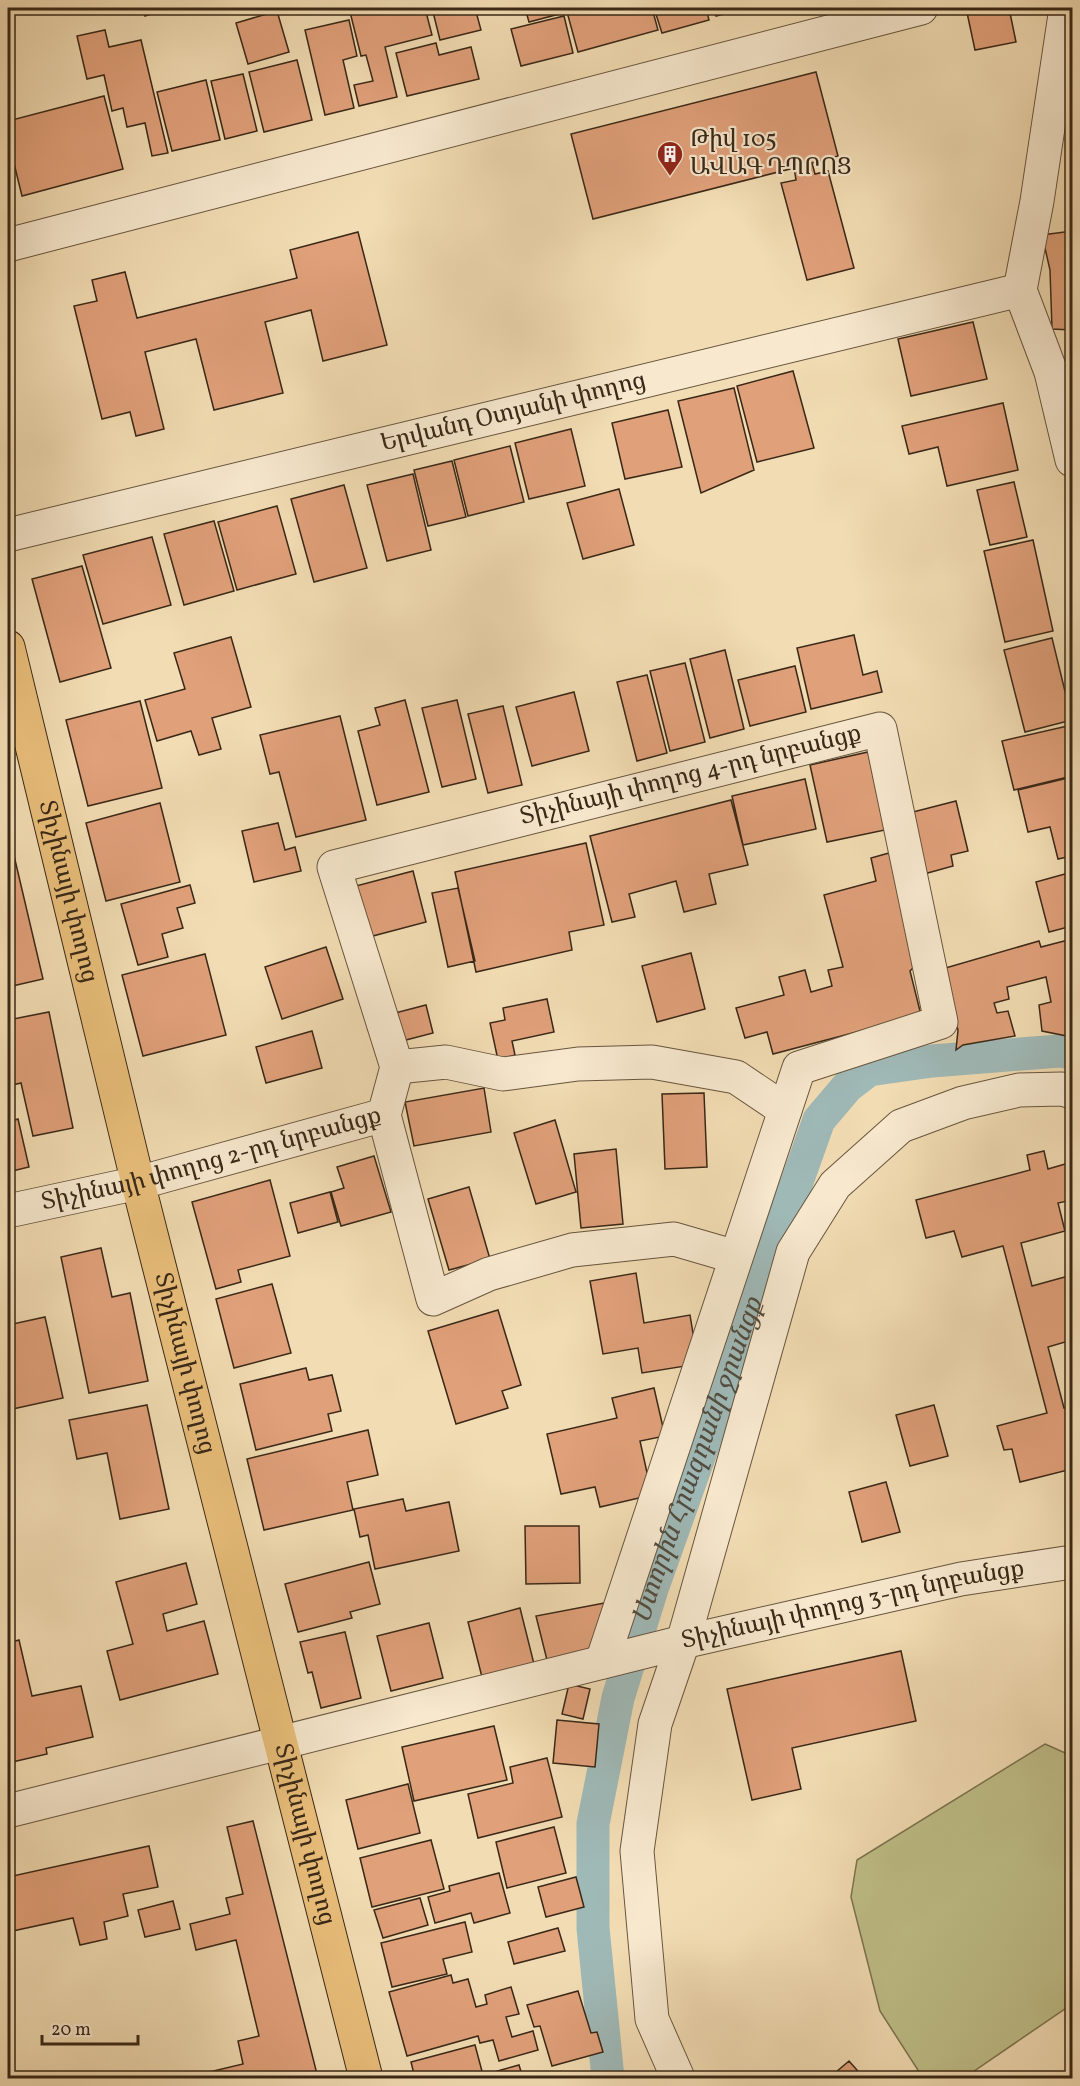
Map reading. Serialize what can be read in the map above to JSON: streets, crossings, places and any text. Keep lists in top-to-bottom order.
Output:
{
  "streets": {
    "main road": ["Տիչինայի փողոց"],
    "street": [
      "Երվանդ Օտյանի փողոց",
      "Տիչինայի փողոց 4-րդ նրբանցք",
      "Տիչինայի փողոց 2-րդ նրբանցք",
      "Տիչինայի փողոց 3-րդ նրբանցք"
    ]
  },
  "crossings": [
    ["Տիչինայի փողոց 4-րդ նրբանցք", "Տիչինայի փողոց 2-րդ նրբանցք"],
    ["Տիչինայի փողոց", "Տիչինայի փողոց 2-րդ նրբանցք"],
    ["Տիչինայի փողոց", "Տիչինայի փողոց 3-րդ նրբանցք"]
  ],
  "water": ["Ստորին Հրազդանի ջրանցք"],
  "places": {
    "building": ["Թիվ 105 ԱՎԱԳ ԴՊՐՈՑ"]
  },
  "scale_bar": "20 m"
}
